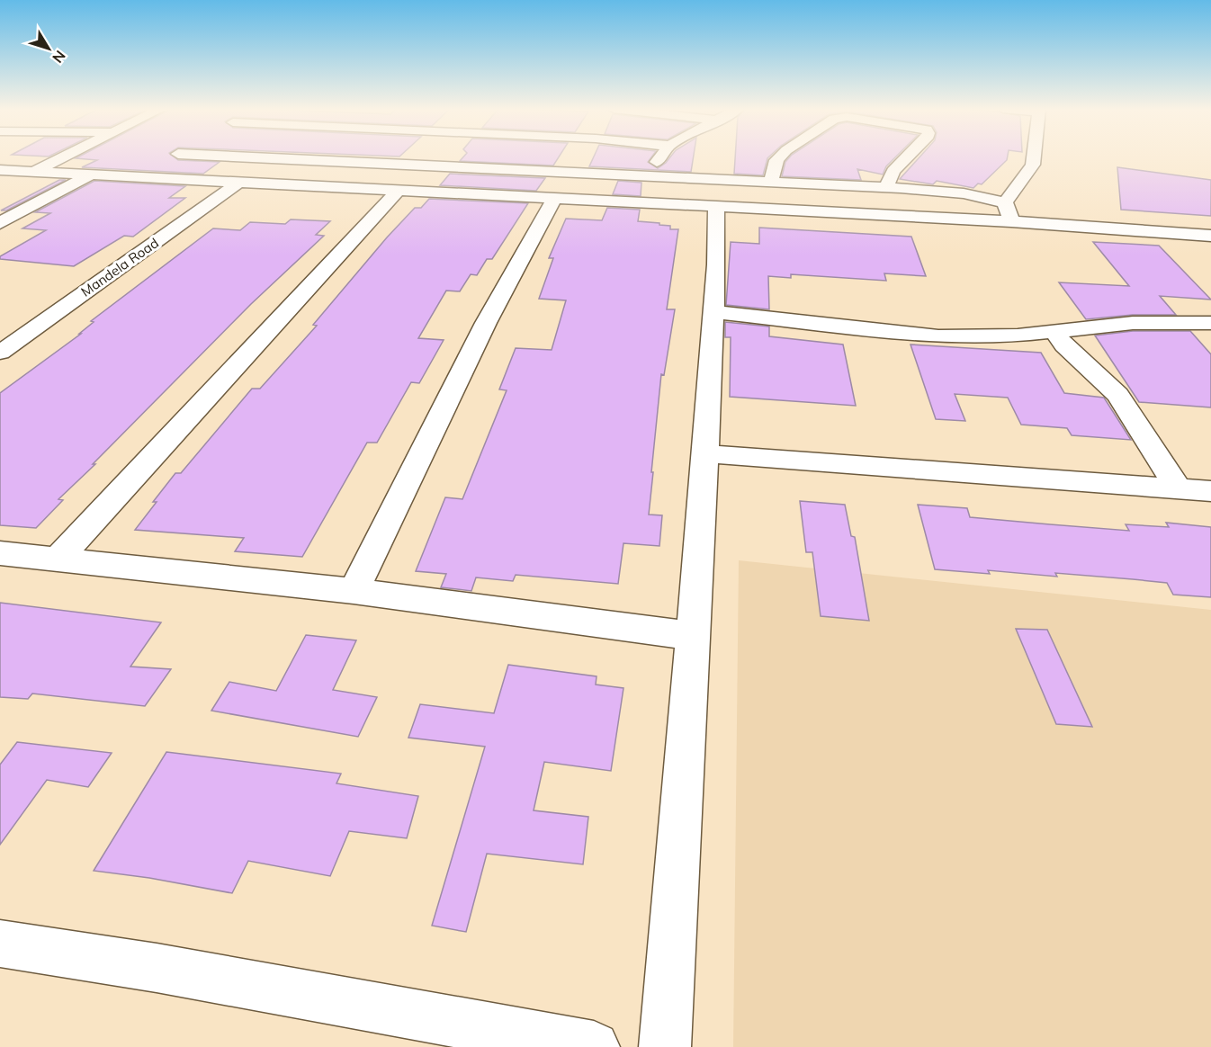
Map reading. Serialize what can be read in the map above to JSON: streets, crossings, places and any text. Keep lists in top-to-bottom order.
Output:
{
  "streets": {
    "street": ["Mandela Road"]
  },
  "north": "bottom right"
}
